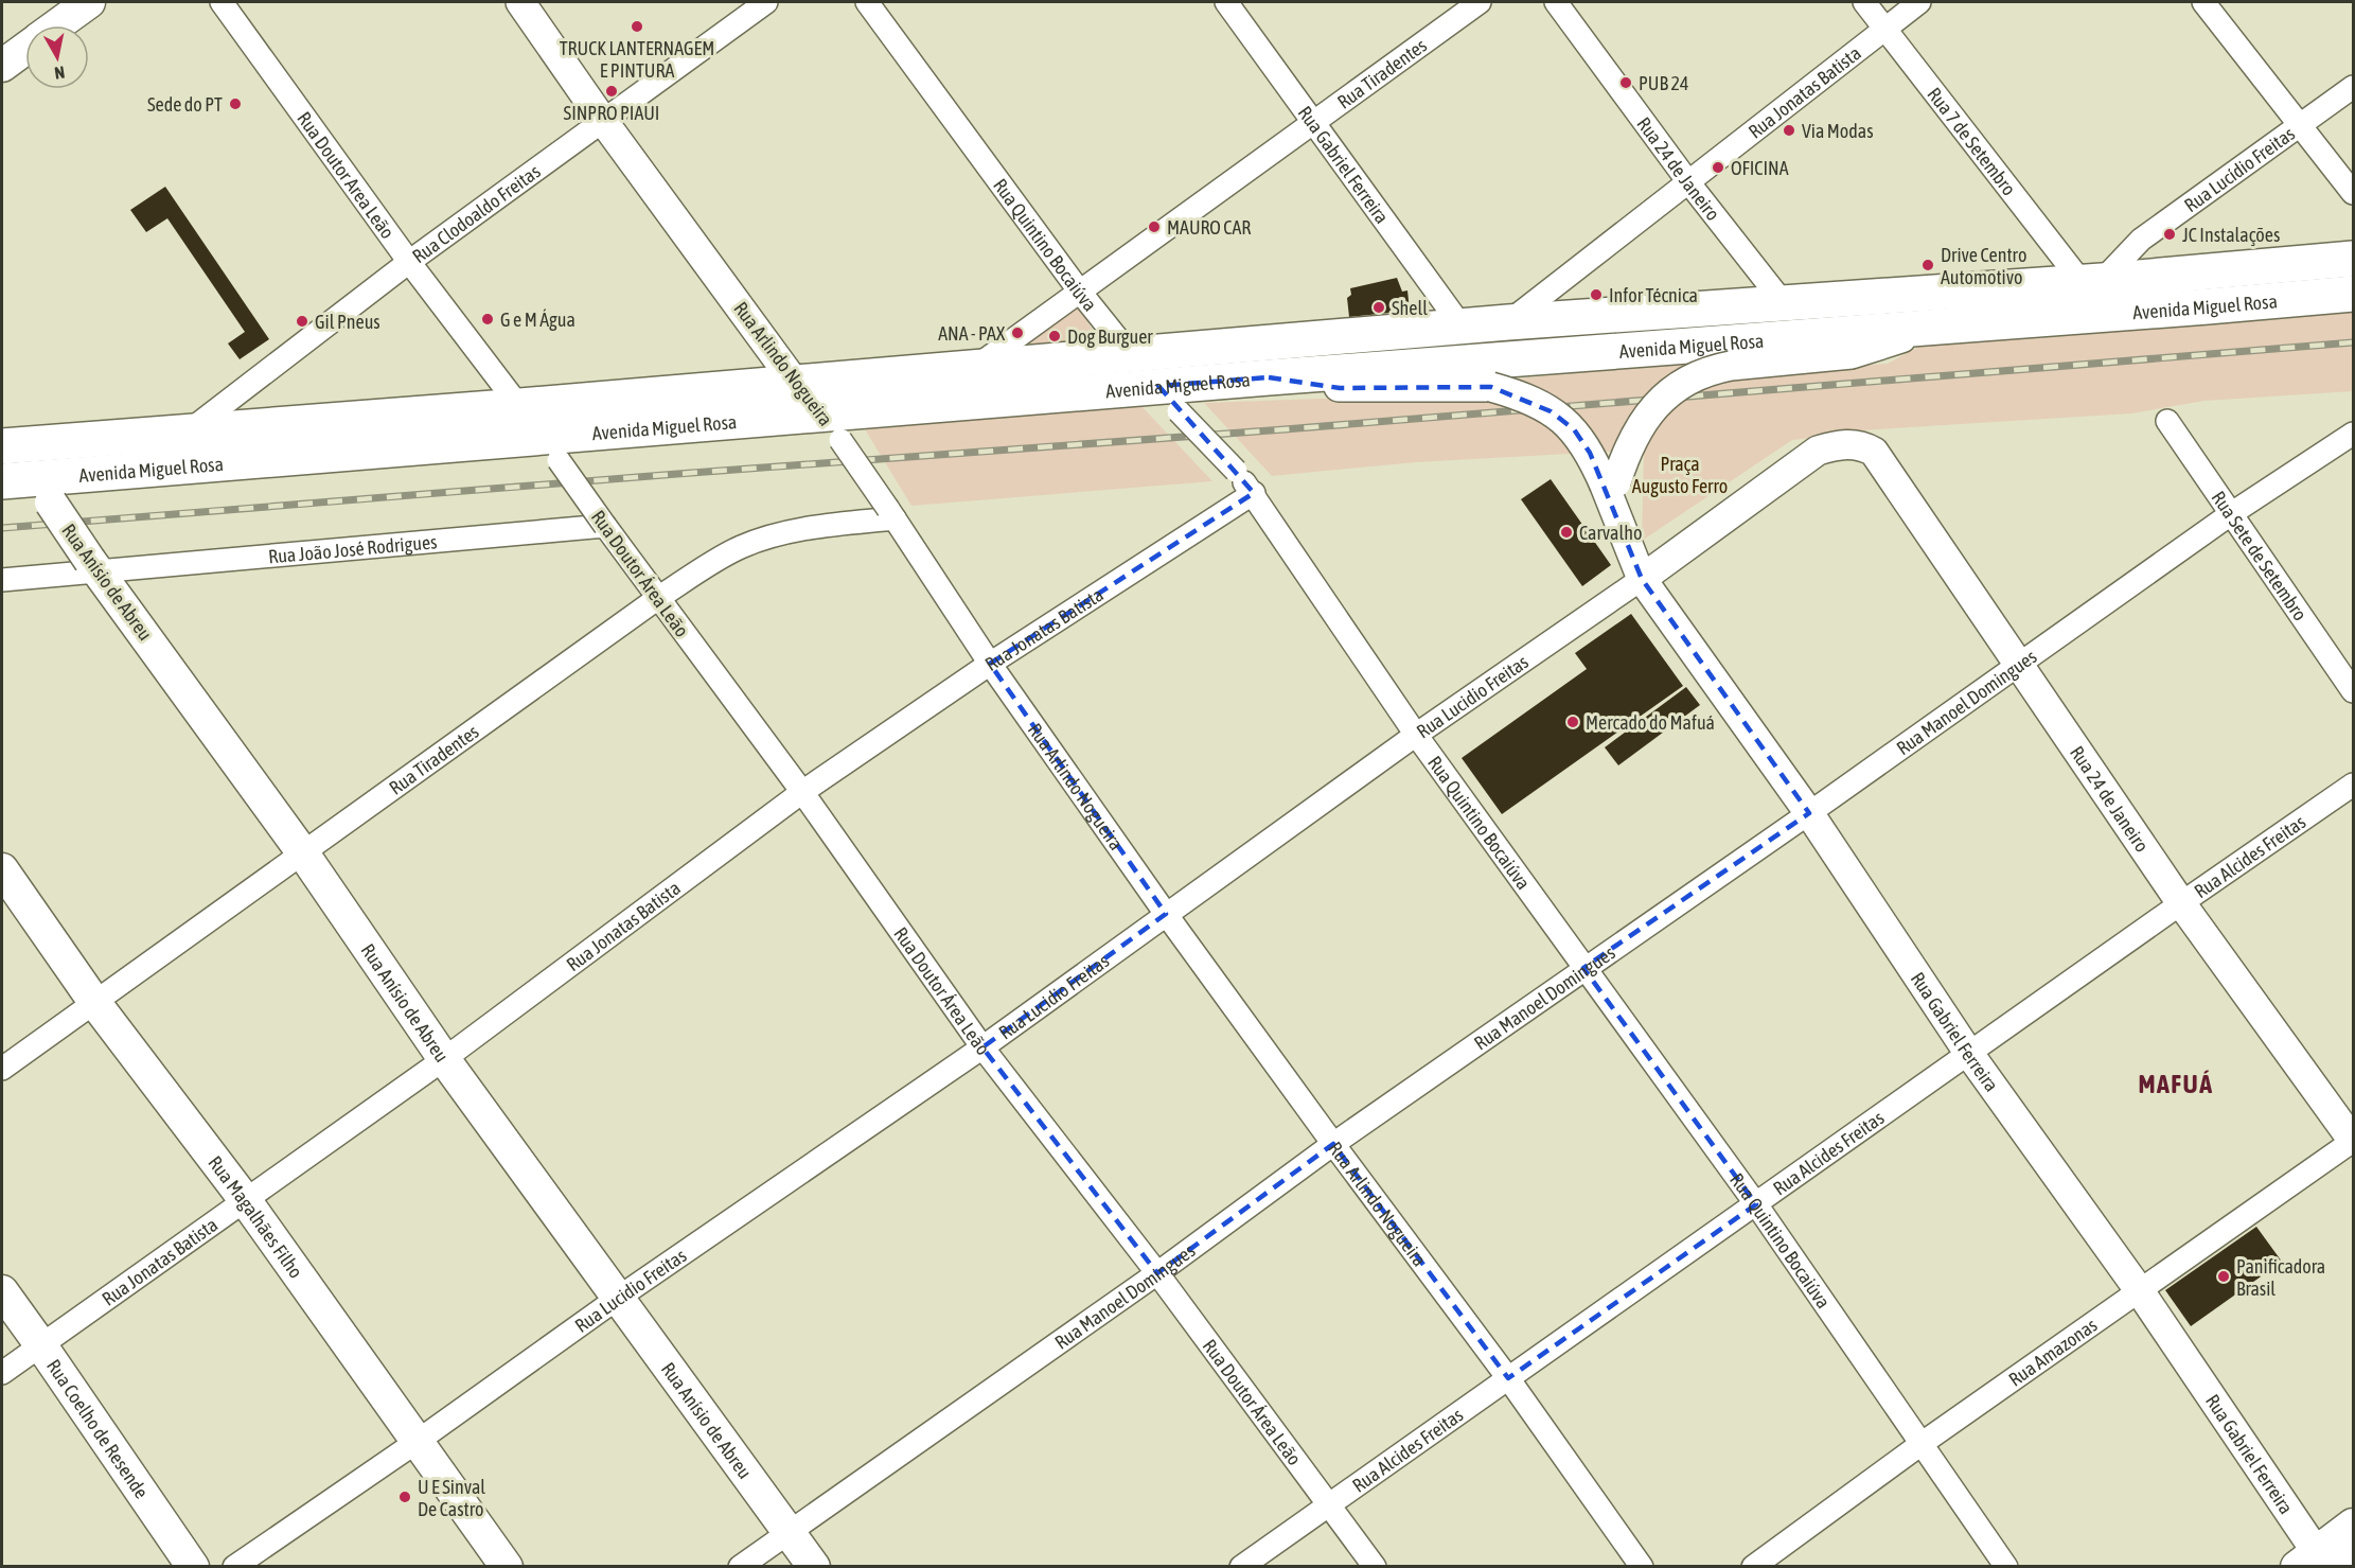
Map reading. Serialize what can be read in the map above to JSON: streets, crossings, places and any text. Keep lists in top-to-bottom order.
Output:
{
  "streets": {
    "main road": [
      "Avenida Miguel Rosa",
      "Rua Anísio de Abreu",
      "Rua Magalhães Filho",
      "Rua Coelho de Resende"
    ],
    "street": [
      "Rua Tiradentes",
      "Rua Jonatas Batista",
      "Rua 7 de Setembro",
      "Rua Gabriel Ferreira",
      "Rua 24 de Janeiro",
      "Rua Lucídio Freitas",
      "Rua Doutor Area Leão",
      "Rua Clodoaldo Freitas",
      "Rua Quintino Bocaiúva",
      "Rua Arlindo Nogueira",
      "Rua João José Rodrigues",
      "Rua Sete de Setembro",
      "Rua Doutor Área Leão",
      "Rua Lucidio Freitas",
      "Rua Manoel Domingues",
      "Rua Alcides Freitas",
      "Rua Amazonas"
    ]
  },
  "crossings": [
    ["Rua Tiradentes", "Rua Gabriel Ferreira"],
    ["Rua Tiradentes", "Rua Quintino Bocaiúva"],
    ["Rua Tiradentes", "Avenida Miguel Rosa"],
    ["Rua Tiradentes", "Rua Arlindo Nogueira"],
    ["Rua Tiradentes", "Rua Doutor Área Leão"],
    ["Rua Tiradentes", "Rua Anísio de Abreu"],
    ["Rua Tiradentes", "Rua Magalhães Filho"],
    ["Rua Jonatas Batista", "Rua 7 de Setembro"],
    ["Rua Jonatas Batista", "Rua 24 de Janeiro"],
    ["Rua Jonatas Batista", "Rua Quintino Bocaiúva"],
    ["Rua Jonatas Batista", "Avenida Miguel Rosa"],
    ["Rua Jonatas Batista", "Rua Arlindo Nogueira"],
    ["Rua Jonatas Batista", "Rua Doutor Área Leão"],
    ["Rua Jonatas Batista", "Rua Anísio de Abreu"],
    ["Rua Jonatas Batista", "Rua Magalhães Filho"],
    ["Rua Jonatas Batista", "Rua Coelho de Resende"],
    ["Rua 7 de Setembro", "Rua Lucídio Freitas"],
    ["Rua 7 de Setembro", "Avenida Miguel Rosa"],
    ["Rua Gabriel Ferreira", "Avenida Miguel Rosa"],
    ["Rua Gabriel Ferreira", "Rua Lucidio Freitas"],
    ["Rua Gabriel Ferreira", "Rua Manoel Domingues"],
    ["Rua Gabriel Ferreira", "Rua Alcides Freitas"],
    ["Rua Gabriel Ferreira", "Rua Amazonas"],
    ["Rua 24 de Janeiro", "Avenida Miguel Rosa"],
    ["Rua 24 de Janeiro", "Rua Lucidio Freitas"],
    ["Rua 24 de Janeiro", "Rua Manoel Domingues"],
    ["Rua 24 de Janeiro", "Rua Alcides Freitas"],
    ["Rua 24 de Janeiro", "Rua Amazonas"],
    ["Rua Lucídio Freitas", "Avenida Miguel Rosa"],
    ["Rua Doutor Area Leão", "Rua Clodoaldo Freitas"],
    ["Rua Doutor Area Leão", "Avenida Miguel Rosa"],
    ["Rua Doutor Area Leão", "Rua Doutor Área Leão"],
    ["Rua Clodoaldo Freitas", "Avenida Miguel Rosa"],
    ["Rua Clodoaldo Freitas", "Rua Arlindo Nogueira"],
    ["Rua Quintino Bocaiúva", "Avenida Miguel Rosa"],
    ["Rua Quintino Bocaiúva", "Rua Lucidio Freitas"],
    ["Rua Quintino Bocaiúva", "Rua Manoel Domingues"],
    ["Rua Quintino Bocaiúva", "Rua Alcides Freitas"],
    ["Rua Quintino Bocaiúva", "Rua Amazonas"],
    ["Avenida Miguel Rosa", "Rua Arlindo Nogueira"],
    ["Avenida Miguel Rosa", "Rua Doutor Área Leão"],
    ["Avenida Miguel Rosa", "Rua Anísio de Abreu"],
    ["Rua Arlindo Nogueira", "Rua Lucidio Freitas"],
    ["Rua Arlindo Nogueira", "Rua Manoel Domingues"],
    ["Rua Arlindo Nogueira", "Rua Alcides Freitas"],
    ["Rua João José Rodrigues", "Rua Doutor Área Leão"],
    ["Rua João José Rodrigues", "Rua Anísio de Abreu"],
    ["Rua Sete de Setembro", "Rua Manoel Domingues"],
    ["Rua Doutor Área Leão", "Rua Lucidio Freitas"],
    ["Rua Doutor Área Leão", "Rua Manoel Domingues"],
    ["Rua Doutor Área Leão", "Rua Alcides Freitas"],
    ["Rua Anísio de Abreu", "Rua Lucidio Freitas"],
    ["Rua Anísio de Abreu", "Rua Manoel Domingues"],
    ["Rua Lucidio Freitas", "Rua Magalhães Filho"]
  ],
  "districts": ["MAFUÁ"],
  "parks": ["Praça Augusto Ferro"],
  "places": [
    "TRUCK LANTERNAGEM E PINTURA",
    "PUB 24",
    "SINPRO PIAUI",
    "Sede do PT",
    "Via Modas",
    "OFICINA",
    "MAURO CAR",
    "JC Instalações",
    "Drive Centro Automotivo",
    "Infor Técnica",
    "Shell",
    "G e M Água",
    "Gil Pneus",
    "ANA - PAX",
    "Dog Burguer",
    "Carvalho",
    "Mercado do Mafuá",
    "Panificadora Brasil",
    "U E Sinval De Castro"
  ],
  "north": "bottom"
}
